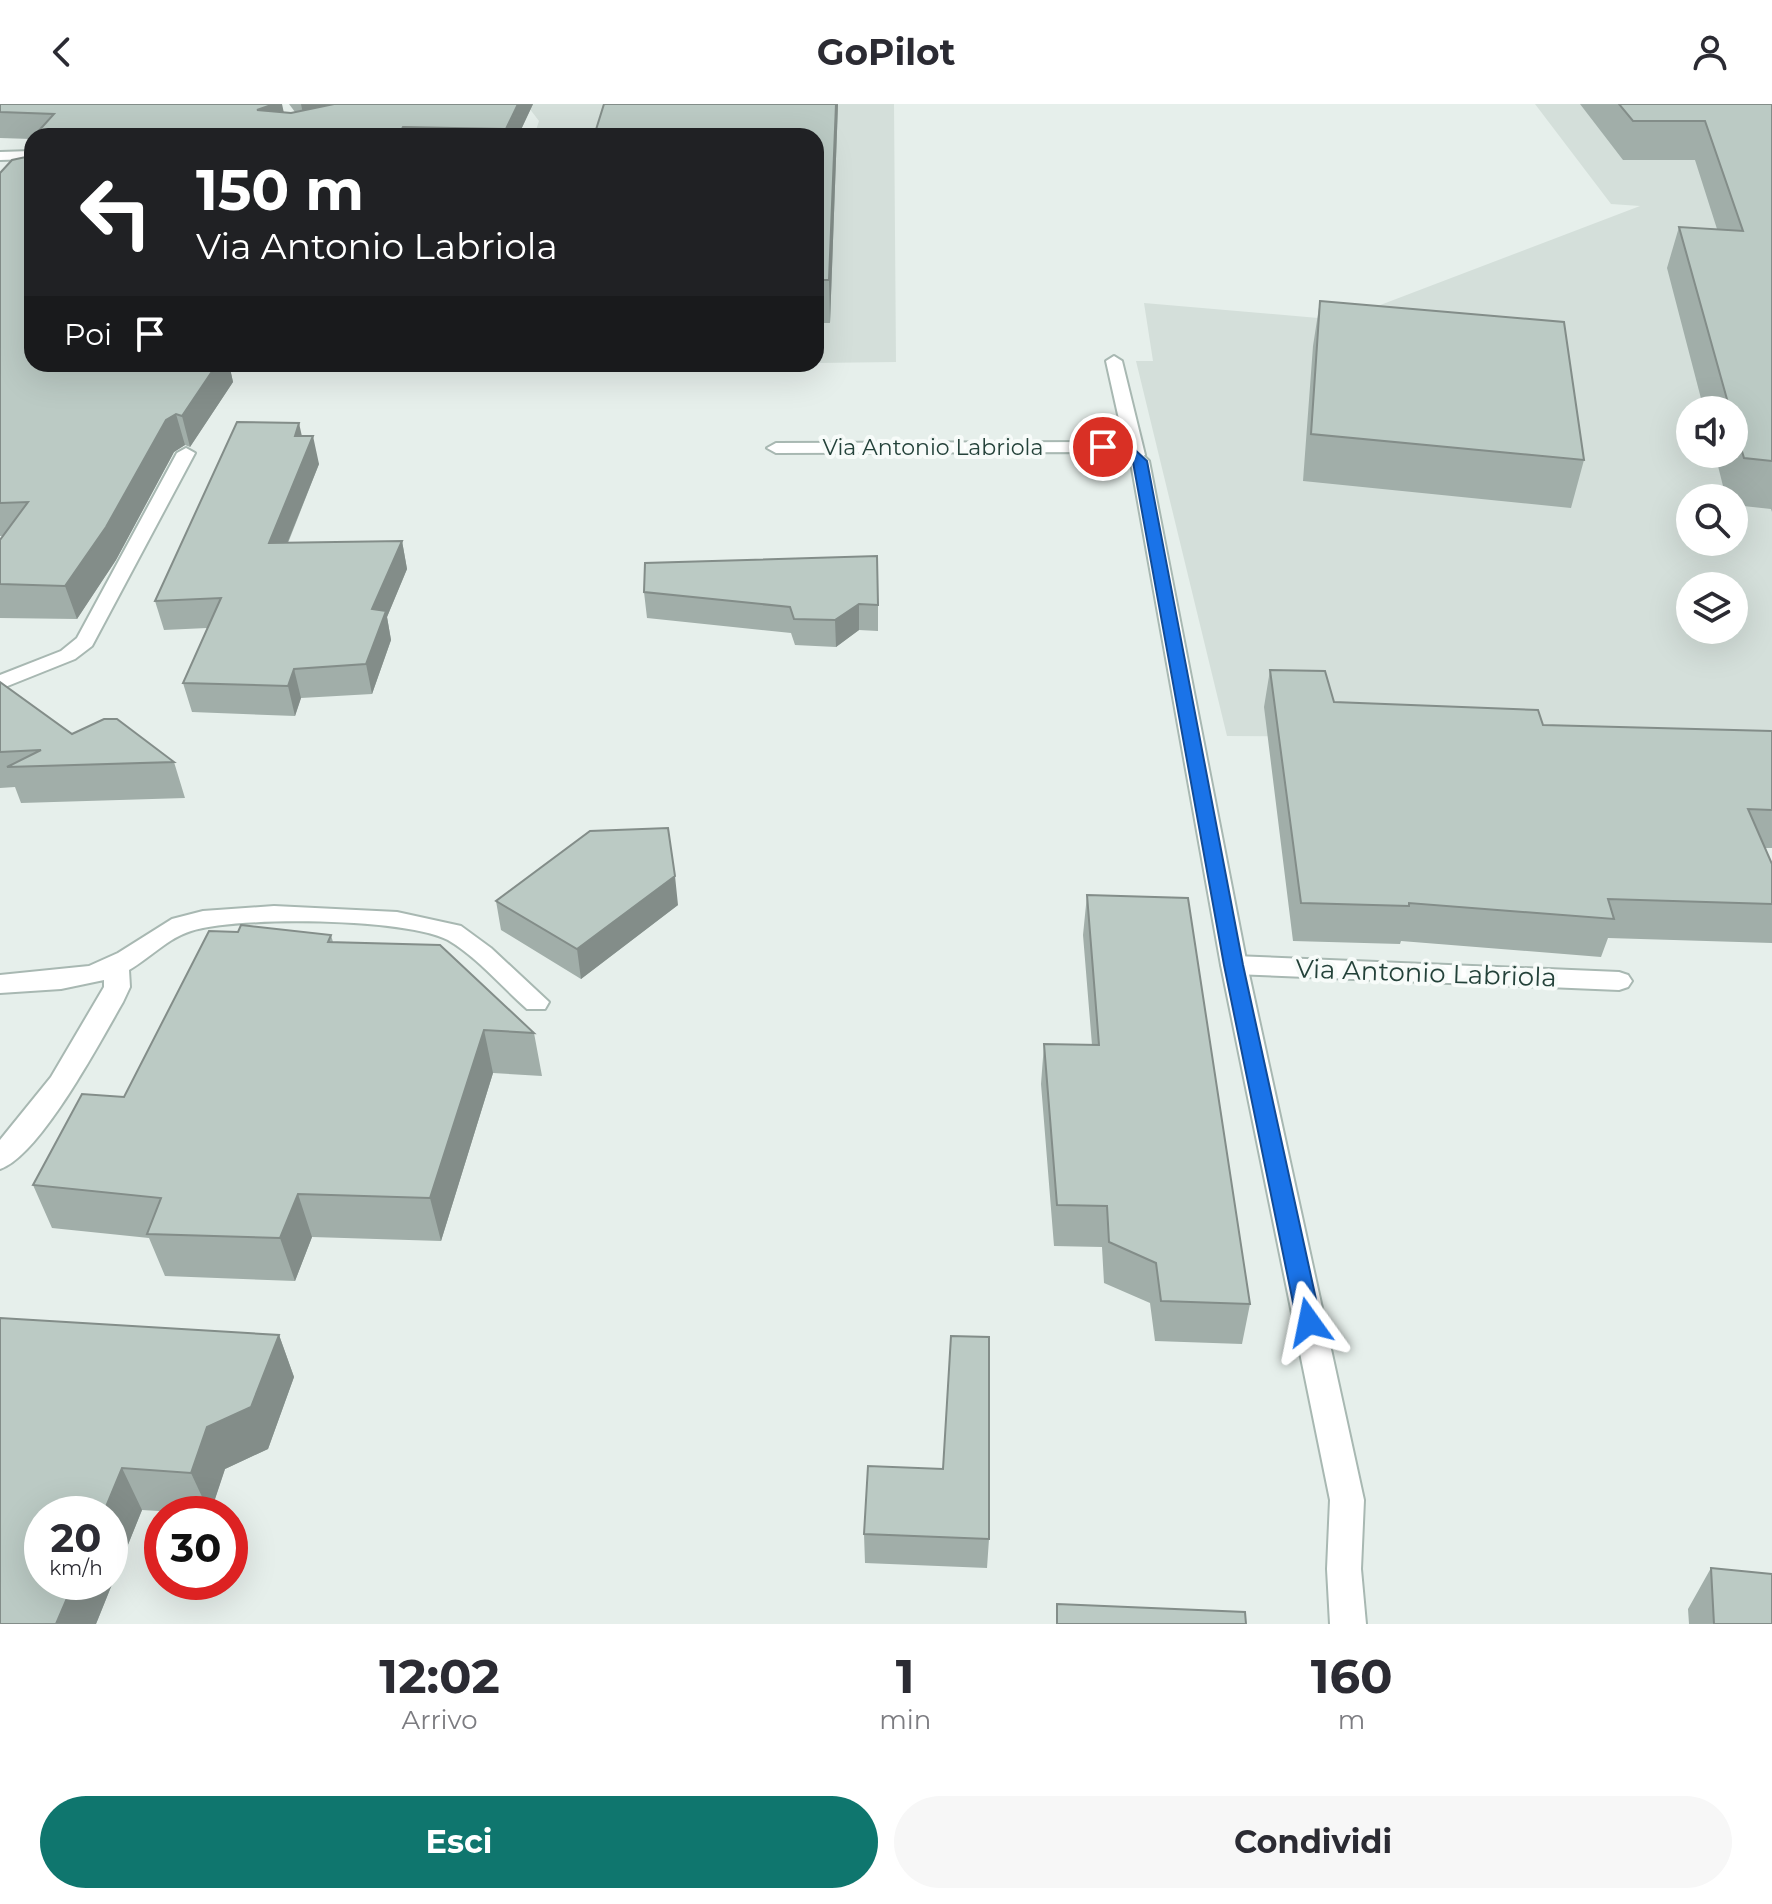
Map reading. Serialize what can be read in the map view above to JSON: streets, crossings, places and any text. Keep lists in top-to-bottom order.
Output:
{
  "streets": {
    "street": ["Via Antonio Labriola"]
  },
  "page": {
    "header": "GoPilot",
    "turn": ["150 m", "Via Antonio Labriola"],
    "then": "Poi",
    "speed": "20 km/h",
    "limit": "30",
    "eta": [
      "12:02",
      "Arrivo",
      "1",
      "min",
      "160",
      "m"
    ],
    "buttons": ["Esci", "Condividi"]
  }
}
